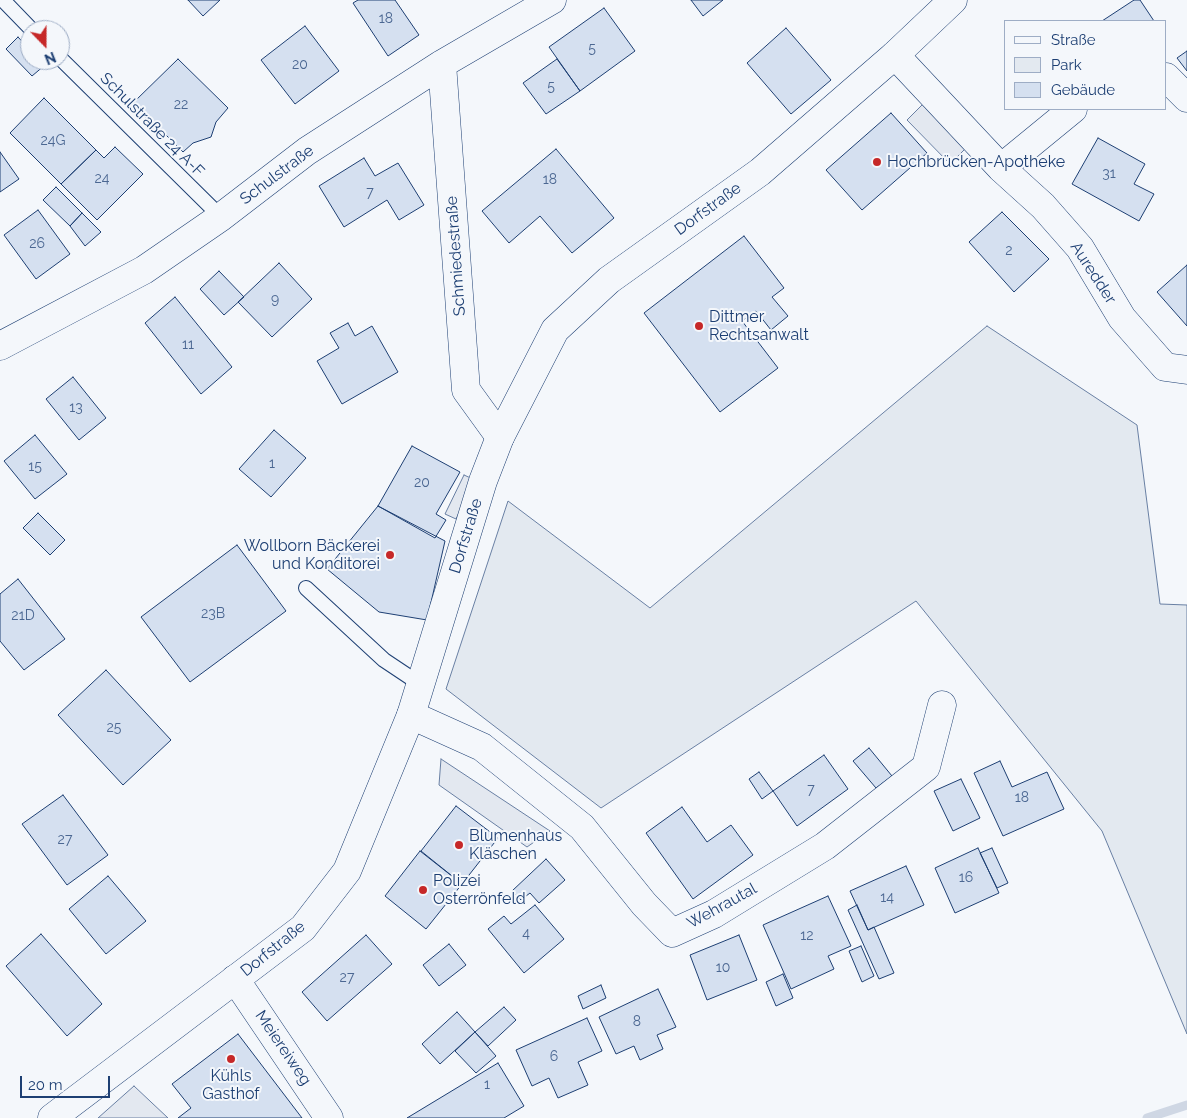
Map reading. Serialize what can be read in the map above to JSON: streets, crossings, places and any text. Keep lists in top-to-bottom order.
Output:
{
  "streets": {
    "street": [
      "Schulstraße",
      "Dorfstraße",
      "Schmiedestraße",
      "Auredder",
      "Wehrautal",
      "Meiereiweg"
    ],
    "lane": ["Schulstraße 24 A-F"]
  },
  "crossings": [
    ["Schulstraße 24 A-F", "Schulstraße"],
    ["Schulstraße", "Schmiedestraße"],
    ["Dorfstraße", "Schmiedestraße"],
    ["Dorfstraße", "Auredder"],
    ["Dorfstraße", "Wehrautal"],
    ["Dorfstraße", "Meiereiweg"]
  ],
  "places": [
    "Hochbrücken-Apotheke",
    "Dittmer Rechtsanwalt",
    "Wollborn Bäckerei und Konditorei",
    "Blumenhaus Kläschen",
    "Polizei Osterrönfeld",
    "Kühls Gasthof"
  ],
  "house_numbers": [
    "18",
    "5",
    "20",
    "5",
    "22",
    "24G",
    "31",
    "24",
    "18",
    "7",
    "26",
    "2",
    "9",
    "11",
    "13",
    "1",
    "15",
    "20",
    "23B",
    "21D",
    "25",
    "7",
    "18",
    "27",
    "16",
    "14",
    "4",
    "12",
    "10",
    "27",
    "8",
    "6",
    "1"
  ],
  "legend": ["Straße", "Park", "Gebäude"],
  "scale_bar": "20 m",
  "north": "bottom"
}
